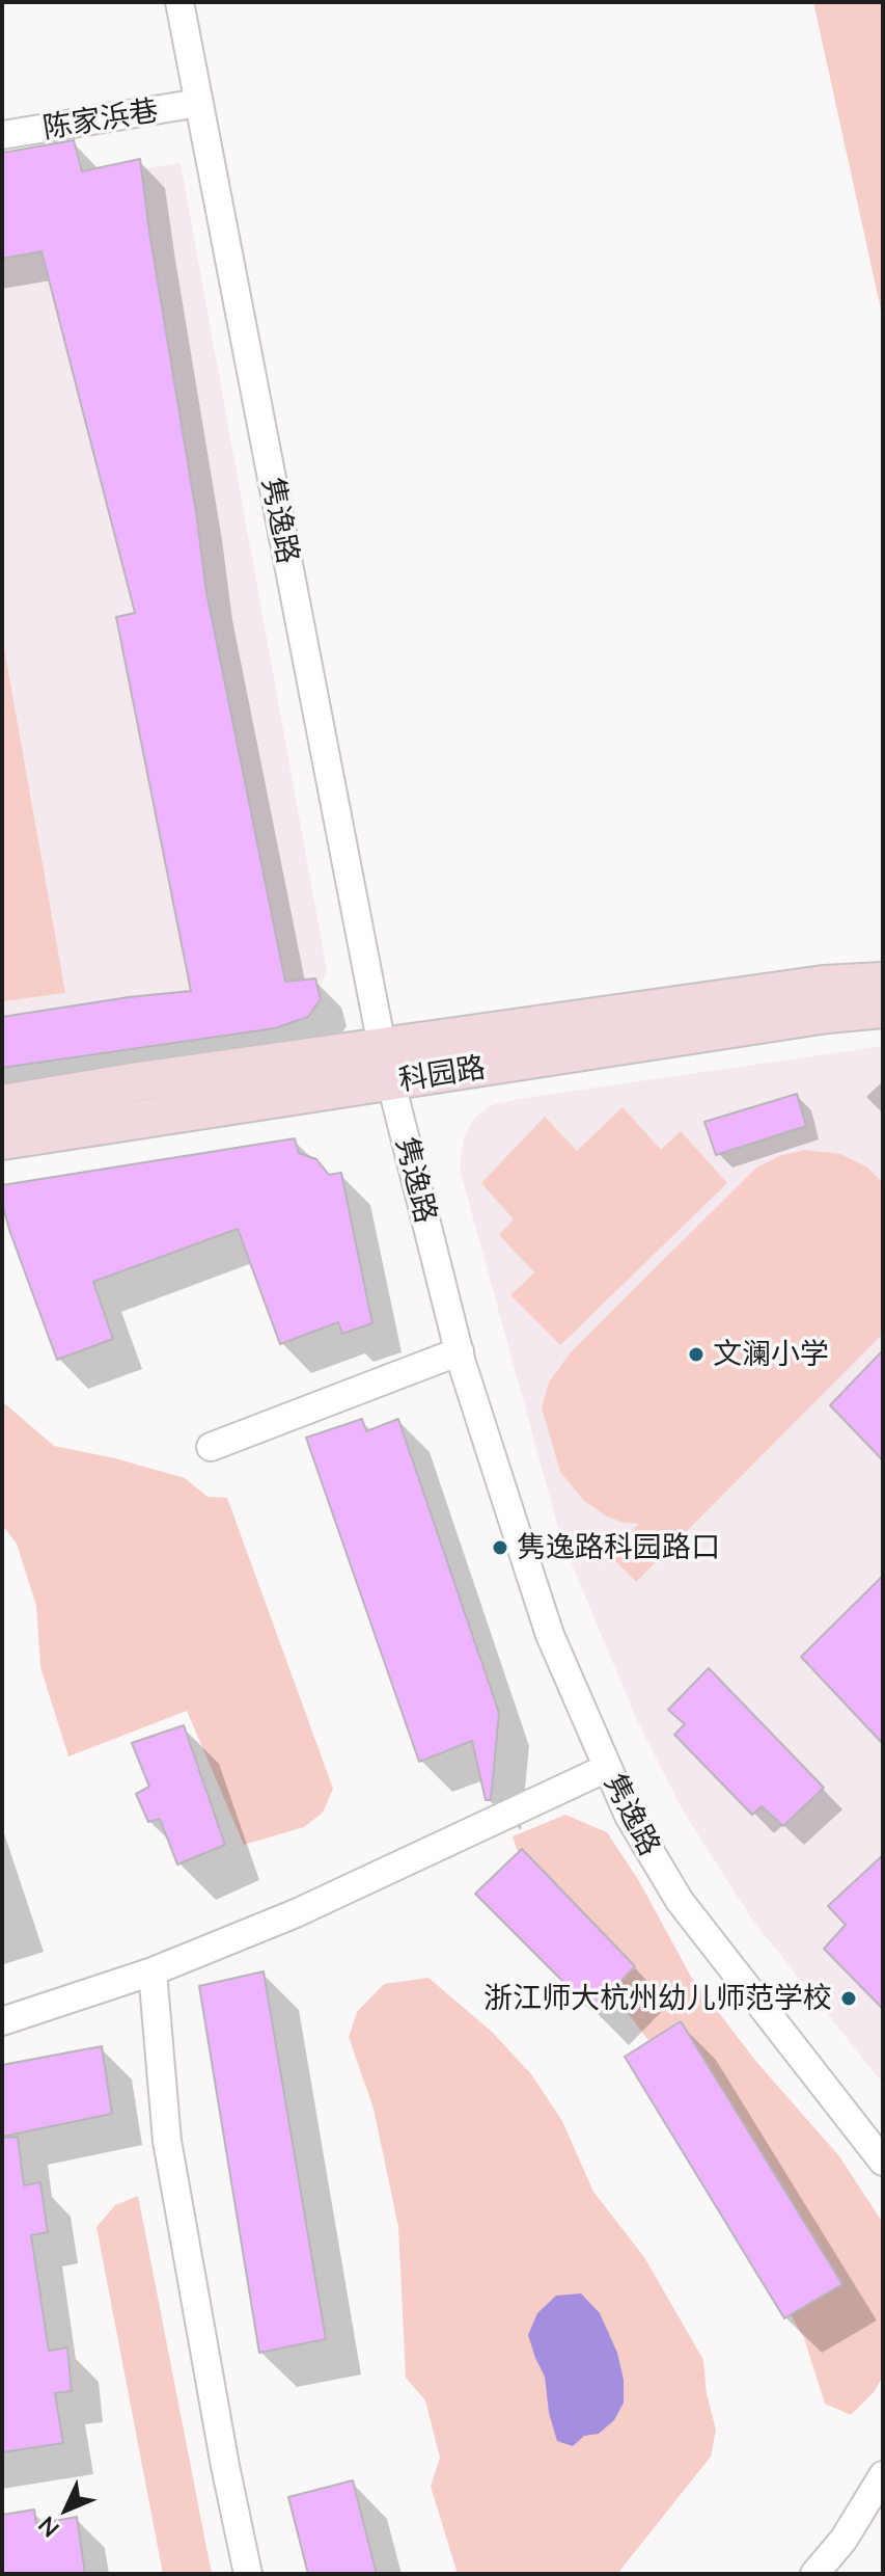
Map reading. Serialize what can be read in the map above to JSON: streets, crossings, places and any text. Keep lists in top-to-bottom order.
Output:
{
  "streets": {
    "street": ["陈家浜巷", "隽逸路", "科园路"]
  },
  "crossings": [
    ["陈家浜巷", "隽逸路"],
    ["隽逸路", "科园路"]
  ],
  "places": ["文澜小学", "隽逸路科园路口", "浙江师大杭州幼儿师范学校"],
  "north": "bottom left"
}
